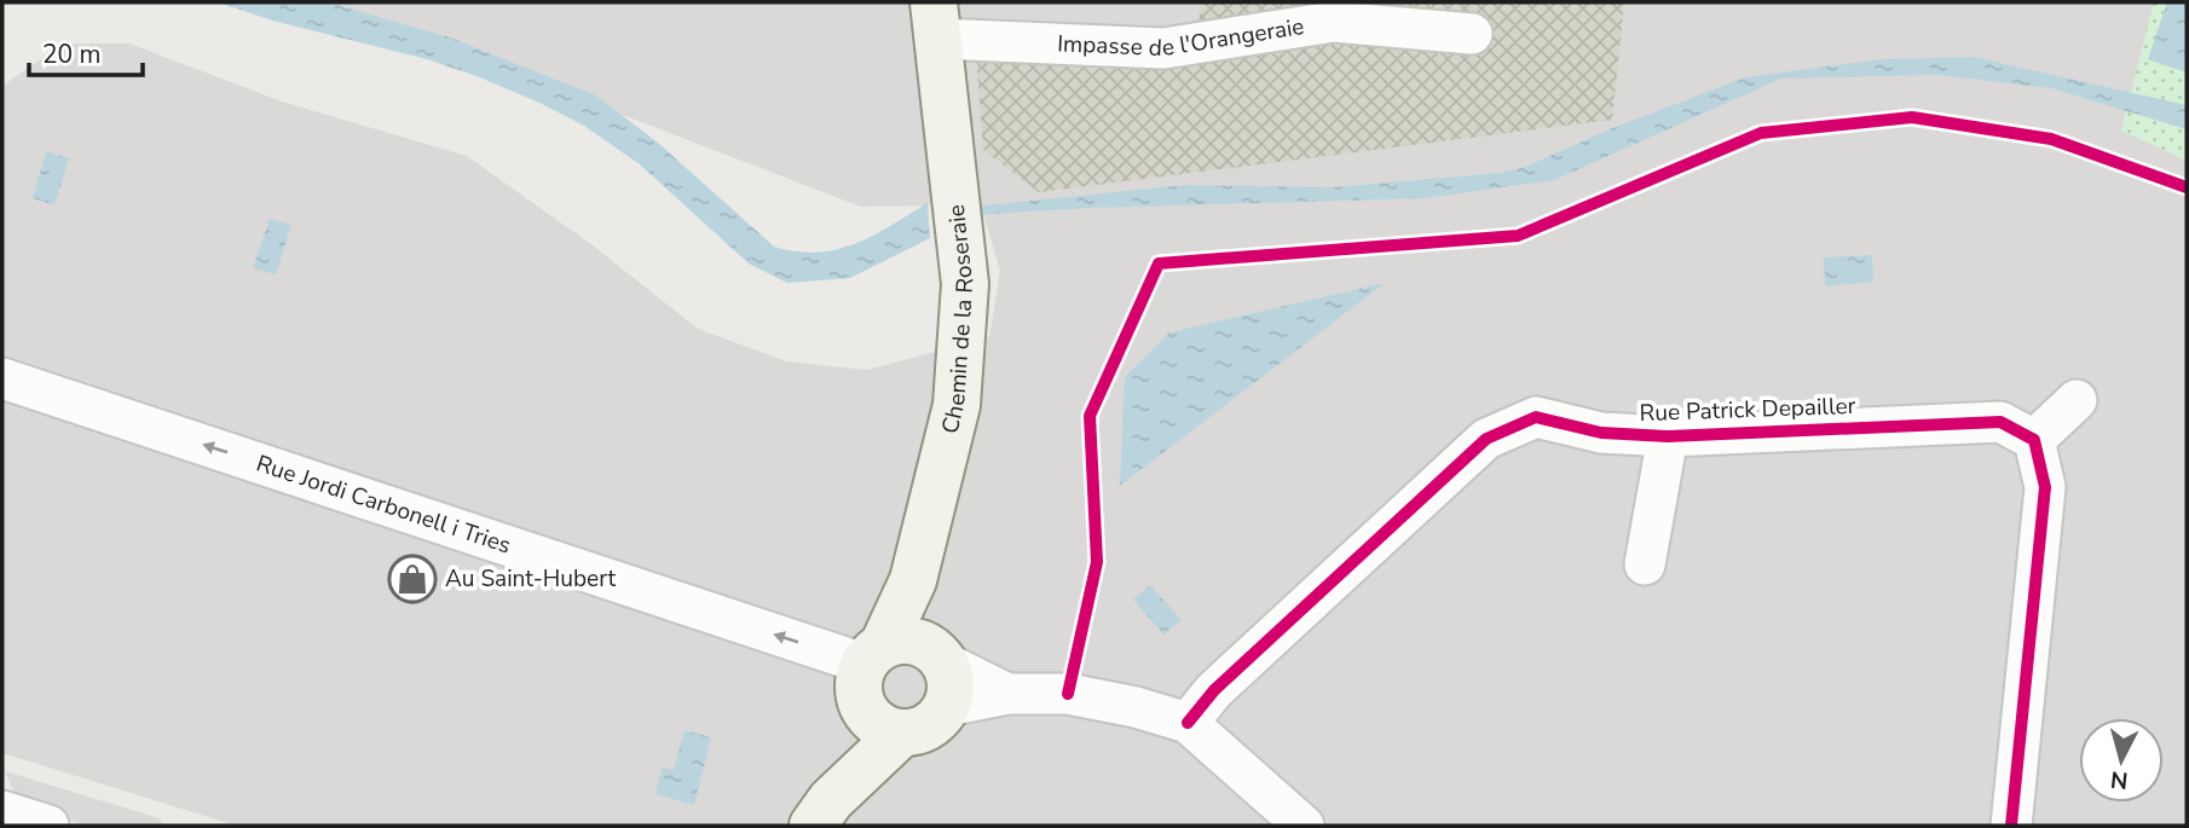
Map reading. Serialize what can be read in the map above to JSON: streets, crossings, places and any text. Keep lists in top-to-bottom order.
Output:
{
  "streets": {
    "street": [
      "Impasse de l'Orangeraie",
      "Chemin de la Roseraie",
      "Rue Patrick Depailler",
      "Rue Jordi Carbonell i Tries"
    ]
  },
  "crossings": [
    ["Impasse de l'Orangeraie", "Chemin de la Roseraie"],
    ["Chemin de la Roseraie", "Rue Jordi Carbonell i Tries"]
  ],
  "one_way": ["Rue Jordi Carbonell i Tries"],
  "places": {
    "shop": ["Au Saint-Hubert"]
  },
  "scale_bar": "20 m",
  "north": "bottom"
}
